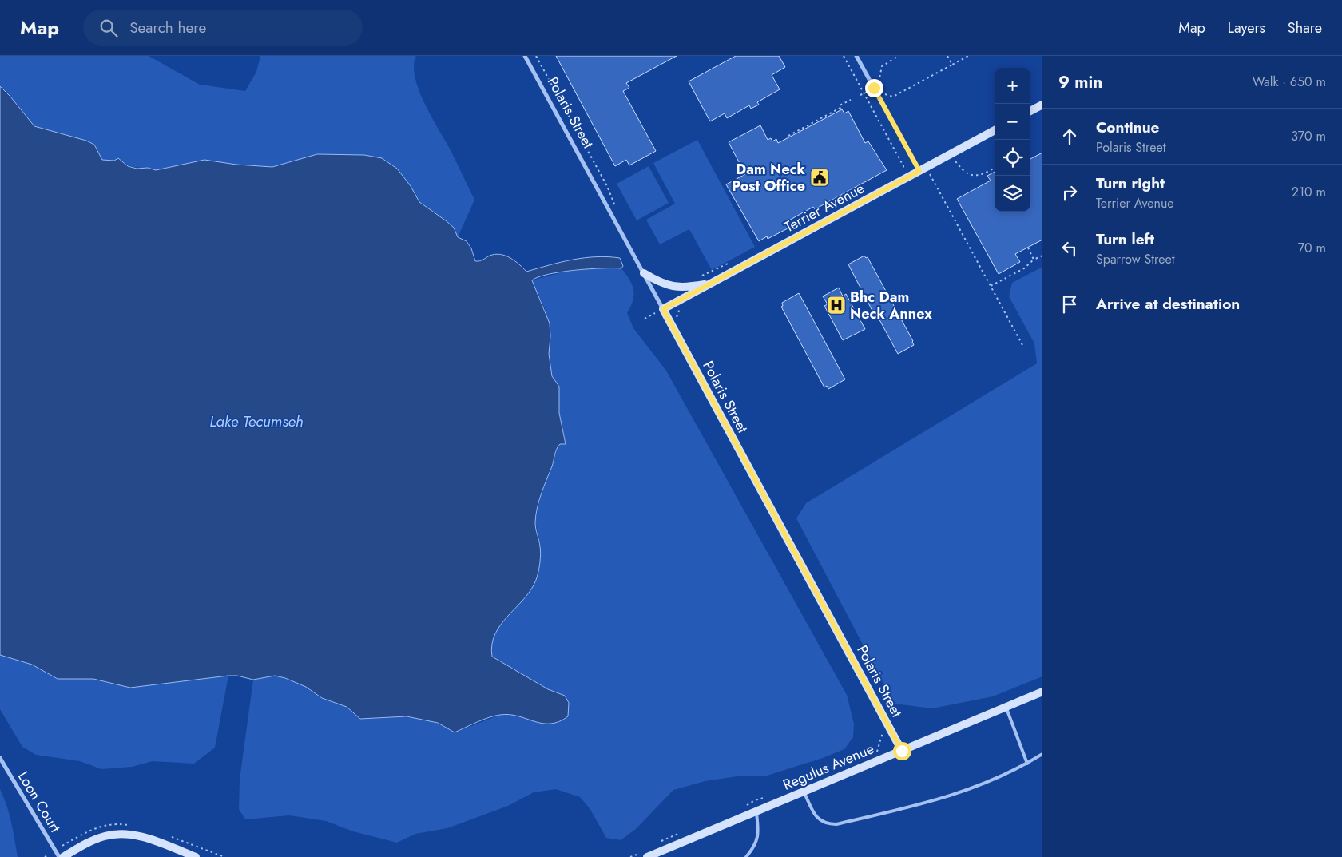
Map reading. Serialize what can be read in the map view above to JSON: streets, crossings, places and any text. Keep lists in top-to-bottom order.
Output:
{
  "streets": {
    "street": [
      "Polaris Street",
      "Terrier Avenue",
      "Regulus Avenue",
      "Loon Court"
    ]
  },
  "crossings": [
    ["Polaris Street", "Terrier Avenue"],
    ["Polaris Street", "Regulus Avenue"]
  ],
  "water": ["Lake Tecumseh"],
  "places": {
    "public building": ["Dam Neck Post Office"],
    "hospital": ["Bhc Dam Neck Annex"]
  },
  "page": {
    "header": "Map",
    "search": "Search here",
    "nav": ["Map", "Layers", "Share"],
    "heading": ["9 min", "Walk · 650 m"],
    "map_buttons": ["+", "−"],
    "list": [
      ["Continue", "Polaris Street", "370 m"],
      ["Turn right", "Terrier Avenue", "210 m"],
      ["Turn left", "Sparrow Street", "70 m"],
      "Arrive at destination"
    ]
  }
}
